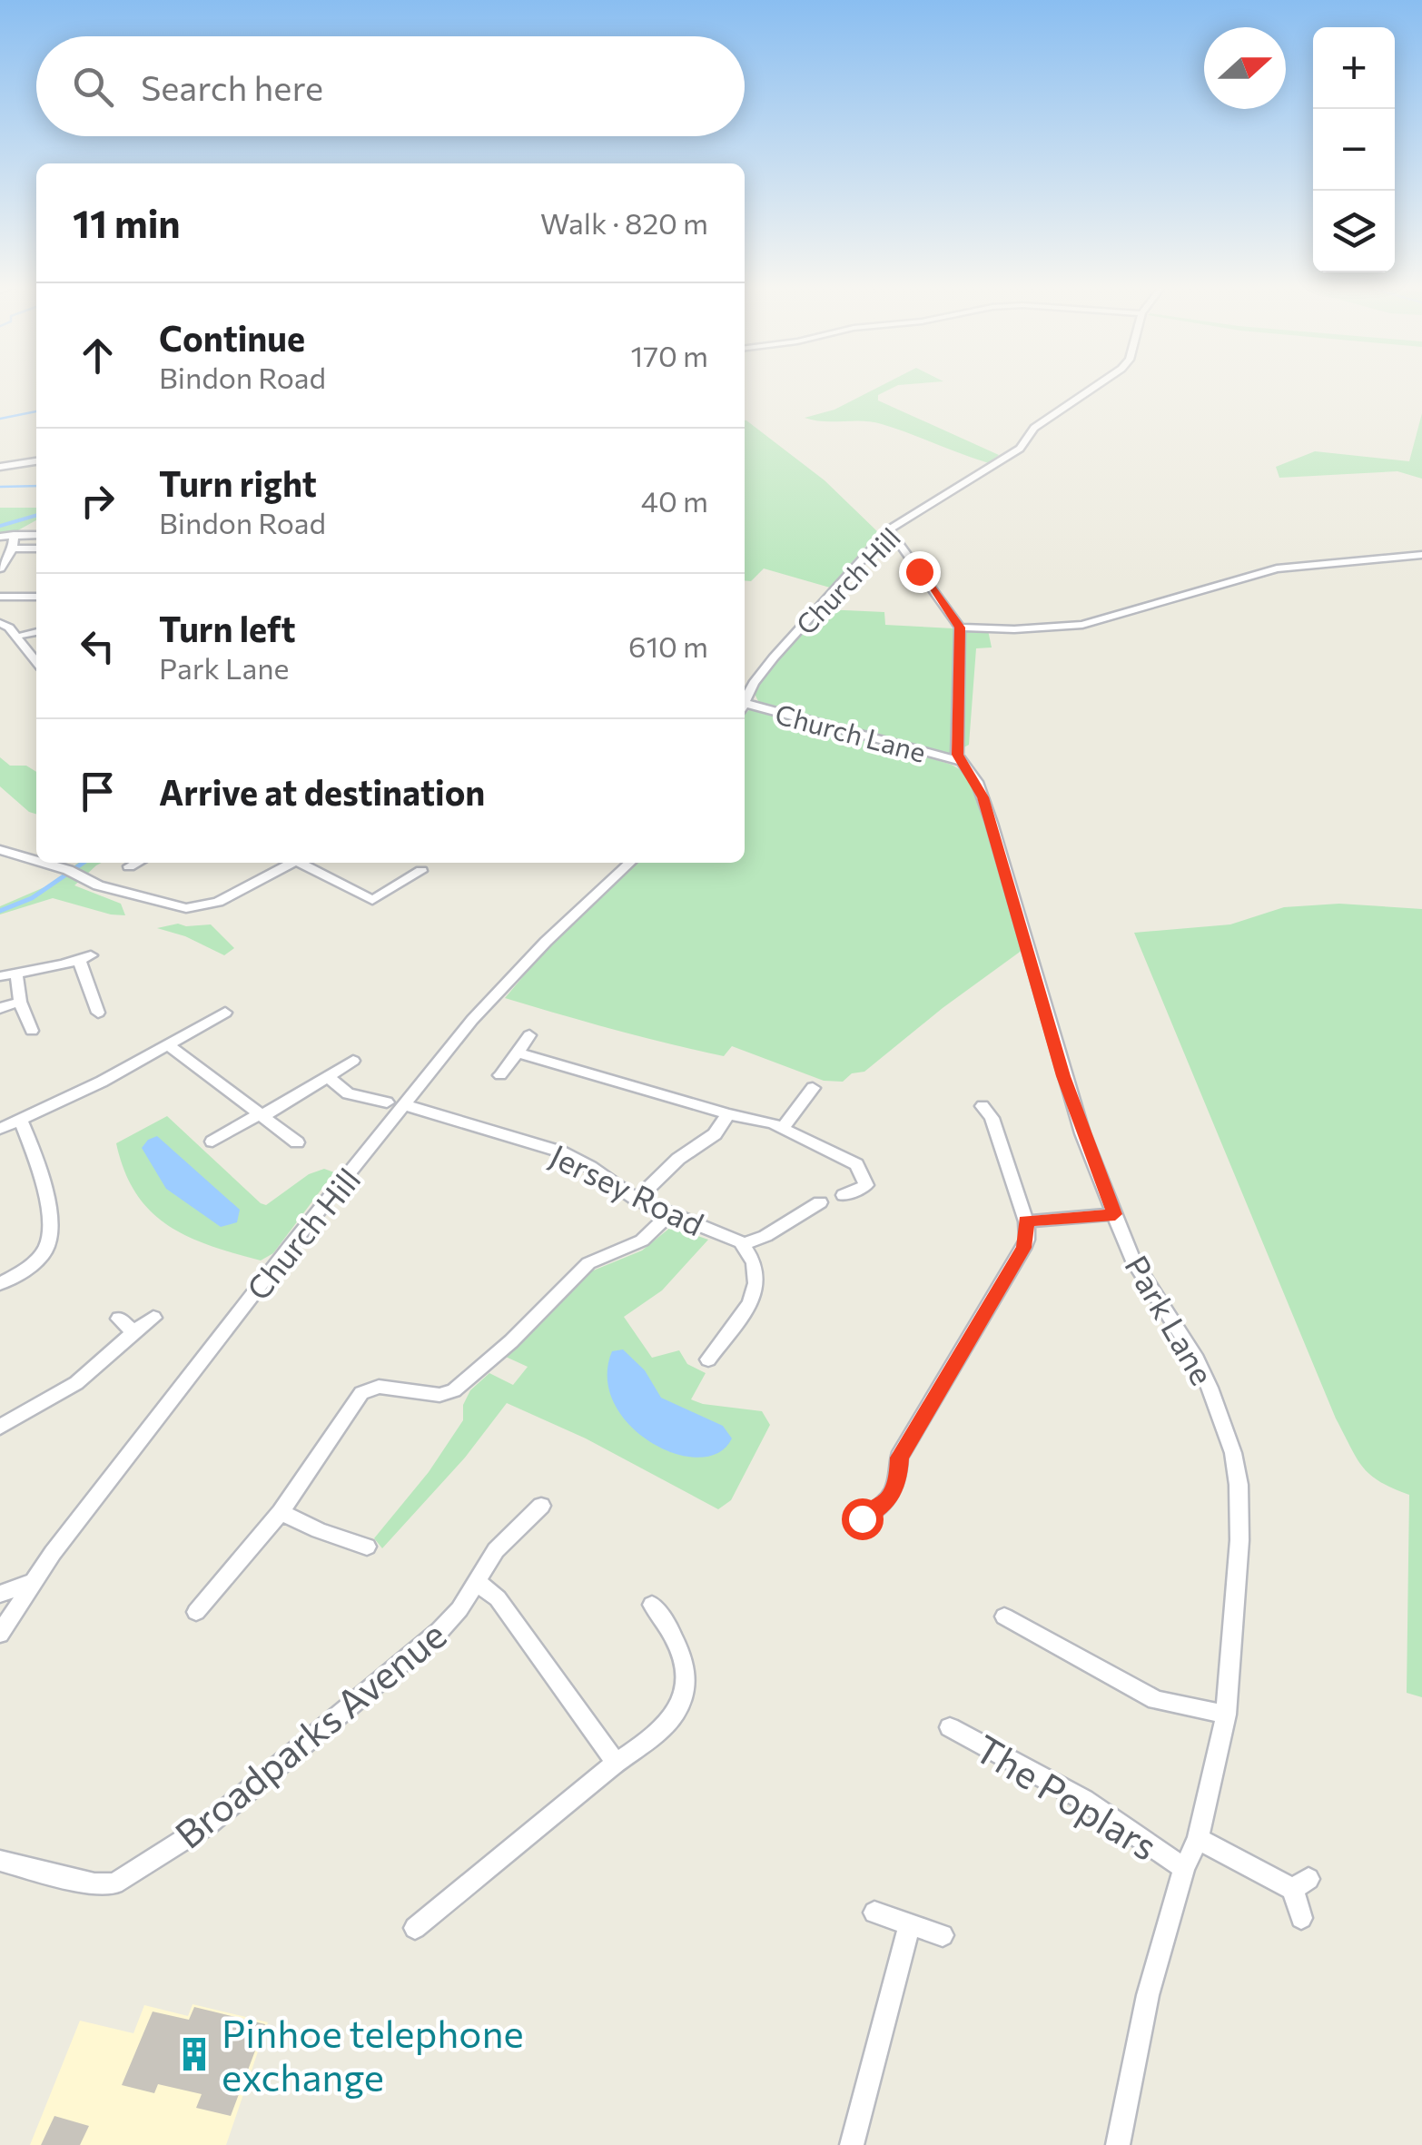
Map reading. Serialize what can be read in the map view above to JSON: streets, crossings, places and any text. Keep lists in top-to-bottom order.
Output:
{
  "streets": {
    "street": [
      "Church Hill",
      "Church Lane",
      "Jersey Road",
      "Park Lane",
      "Broadparks Avenue",
      "The Poplars"
    ]
  },
  "crossings": [
    ["Church Hill", "Jersey Road"],
    ["Church Lane", "Park Lane"],
    ["Park Lane", "The Poplars"]
  ],
  "places": {
    "building": ["Pinhoe telephone exchange"]
  },
  "north": "right",
  "page": {
    "map_buttons": ["+", "−"],
    "search": "Search here",
    "heading": ["11 min", "Walk · 820 m"],
    "list": [
      ["Continue", "Bindon Road", "170 m"],
      ["Turn right", "Bindon Road", "40 m"],
      ["Turn left", "Park Lane", "610 m"],
      "Arrive at destination"
    ]
  }
}
